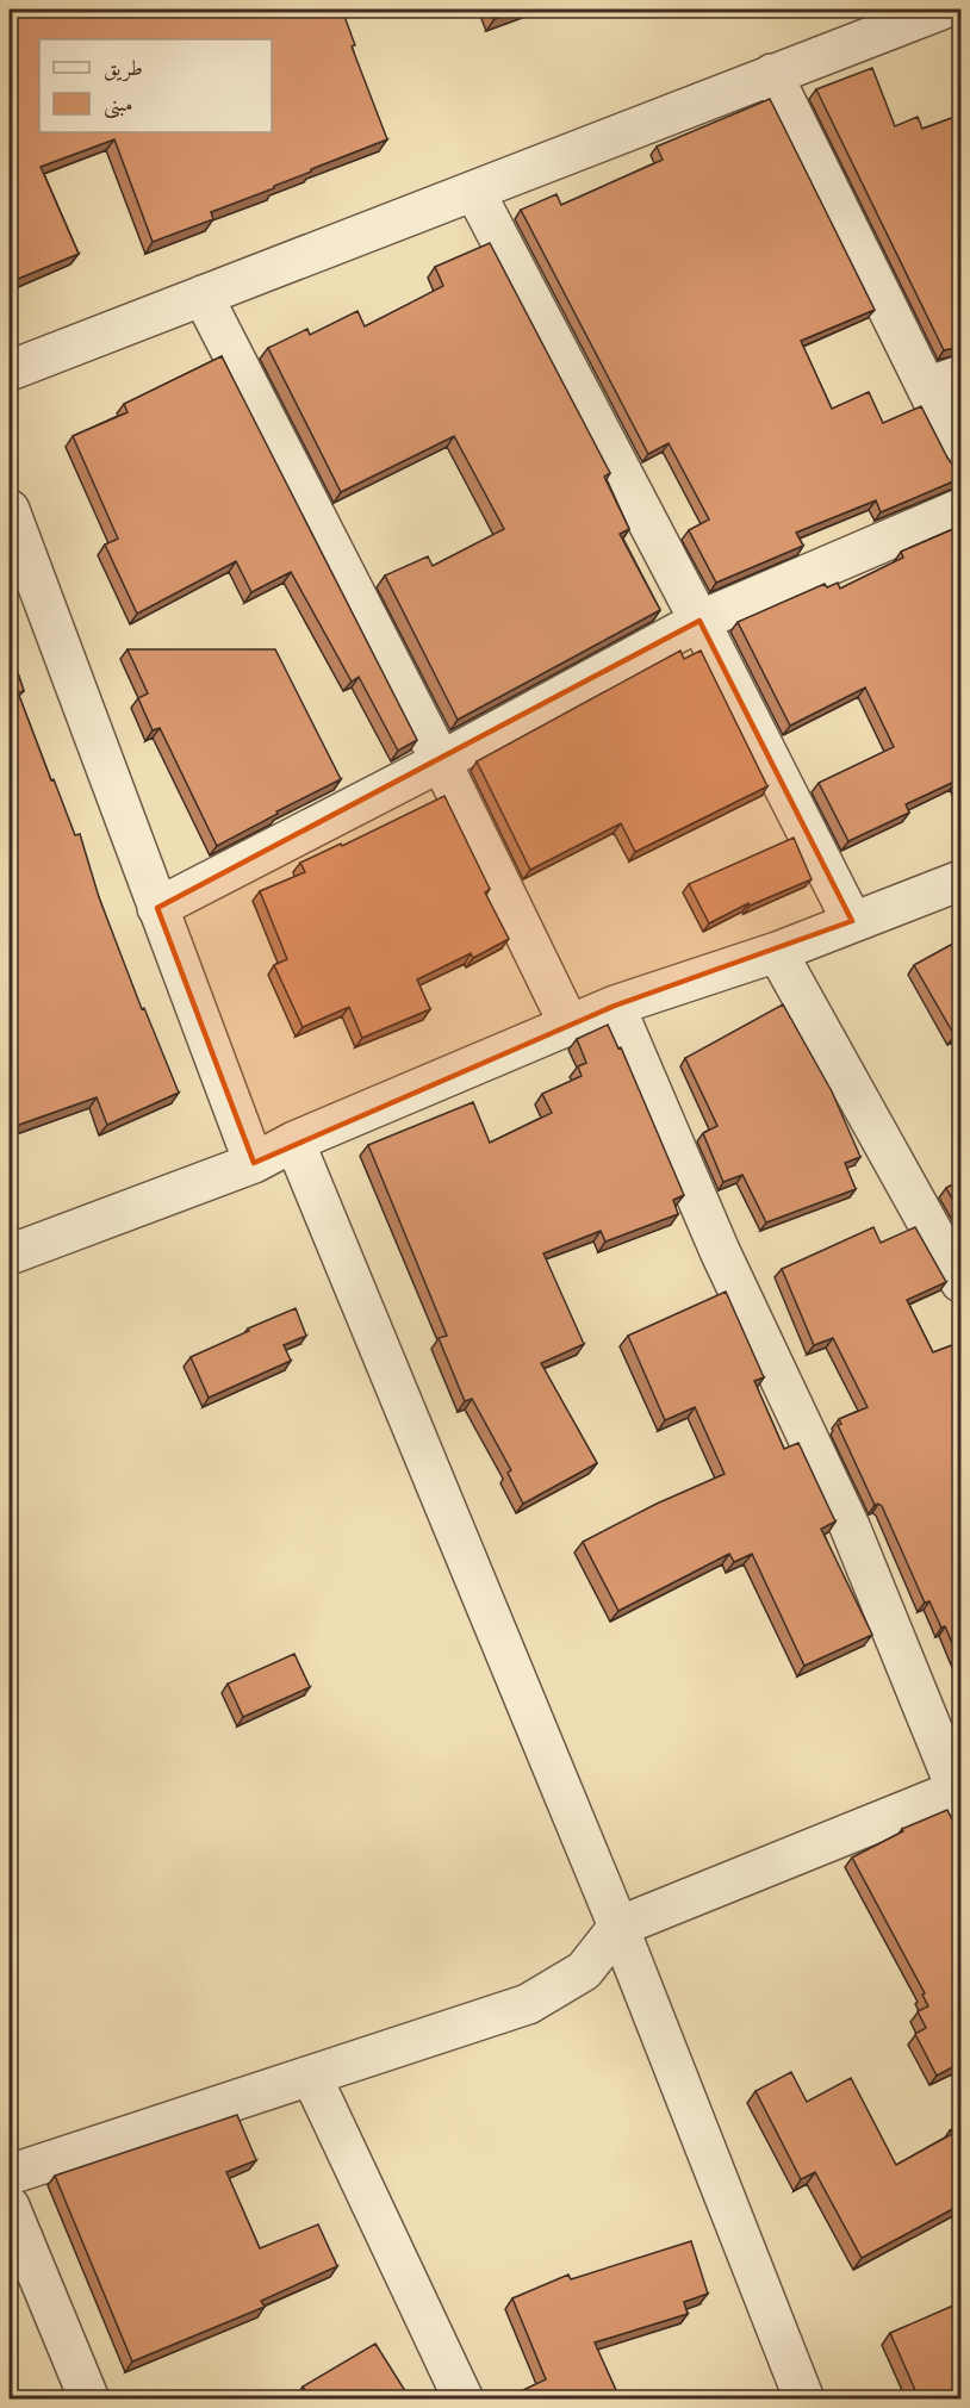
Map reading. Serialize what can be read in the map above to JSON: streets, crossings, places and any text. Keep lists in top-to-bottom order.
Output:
{
  "legend": ["طريق", "مبنى"]
}
